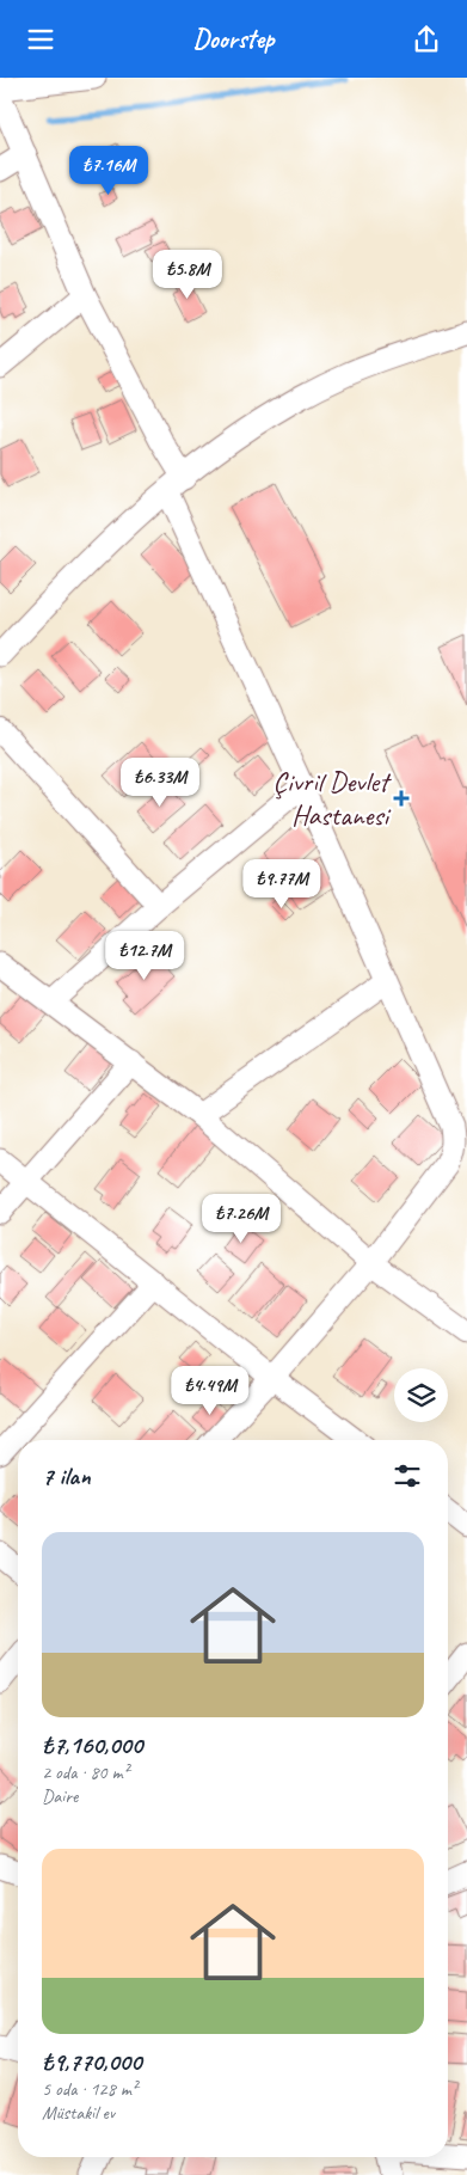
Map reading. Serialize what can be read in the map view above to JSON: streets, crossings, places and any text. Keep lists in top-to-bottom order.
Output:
{
  "places": {
    "health": ["Çivril Devlet Hastanesi"]
  },
  "page": {
    "header": "Doorstep",
    "price": [
      "₺7.16M",
      "₺5.8M",
      "₺6.33M",
      "₺9.77M",
      "₺12.7M",
      "₺7.26M",
      "₺4.49M"
    ],
    "heading": "7 ilan",
    "list": [
      {
        "name": "₺7,160,000",
        "note": "2 oda · 80 m² · Daire"
      },
      {
        "name": "₺9,770,000",
        "note": "5 oda · 128 m² · Müstakil ev"
      }
    ]
  }
}
